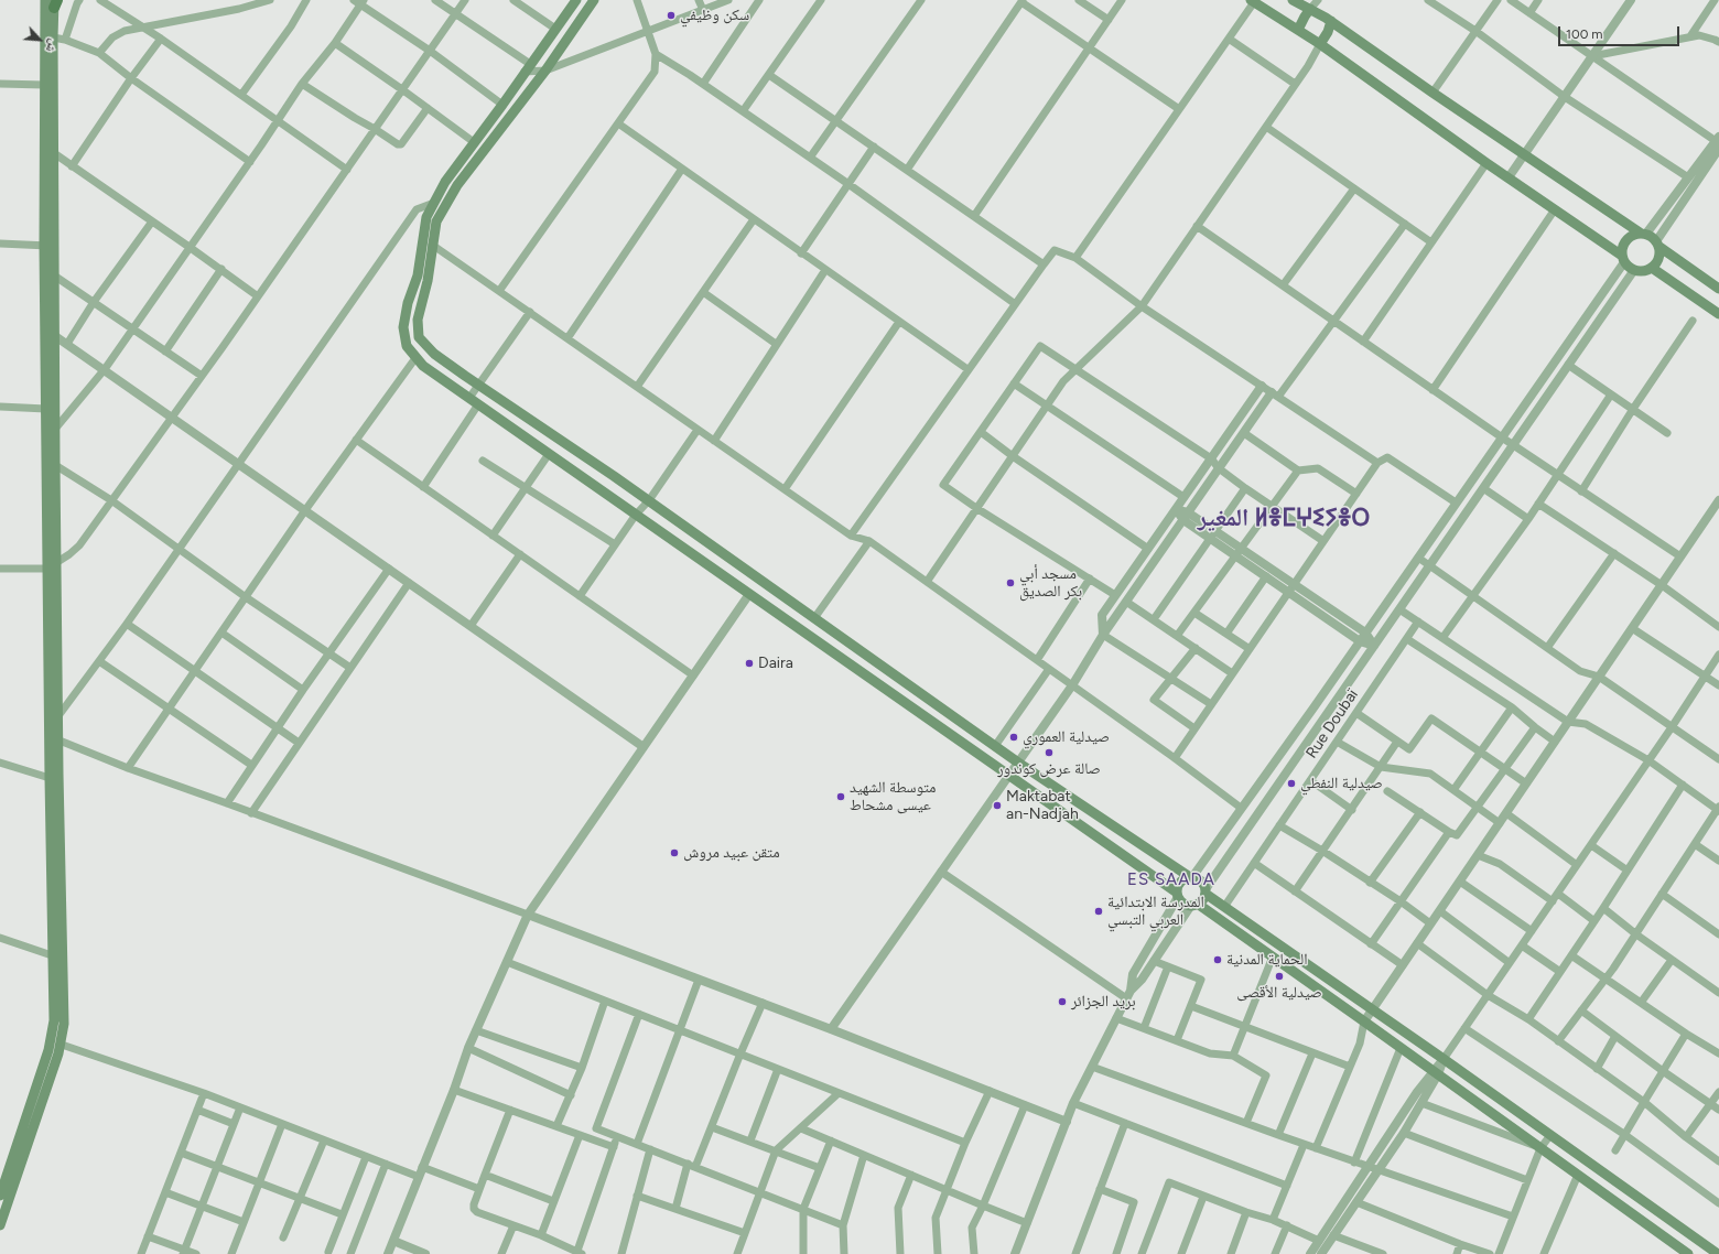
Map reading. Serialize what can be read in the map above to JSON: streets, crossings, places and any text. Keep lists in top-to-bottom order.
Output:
{
  "streets": {
    "street": ["Rue Doubaï"]
  },
  "districts": ["المغير ⵍⴻⵎⵖⵉⵢⴻⵔ", "ES SAADA"],
  "places": [
    "سكن وظيفي",
    "مسجد أبي بكر الصديق",
    "Daira",
    "صيدلية العموري",
    "صالة عرض كوندور",
    "صيدلية النفطي",
    "متوسطة الشهيد عيسى مشحاط",
    "Maktabat an-Nadjah",
    "متقن عبيد مروش",
    "المدرسة الابتدائية العربي التبسي",
    "الحماية المدنية",
    "صيدلية الأقصى",
    "بريد الجزائر"
  ],
  "scale_bar": "100 m",
  "north": "bottom right"
}
